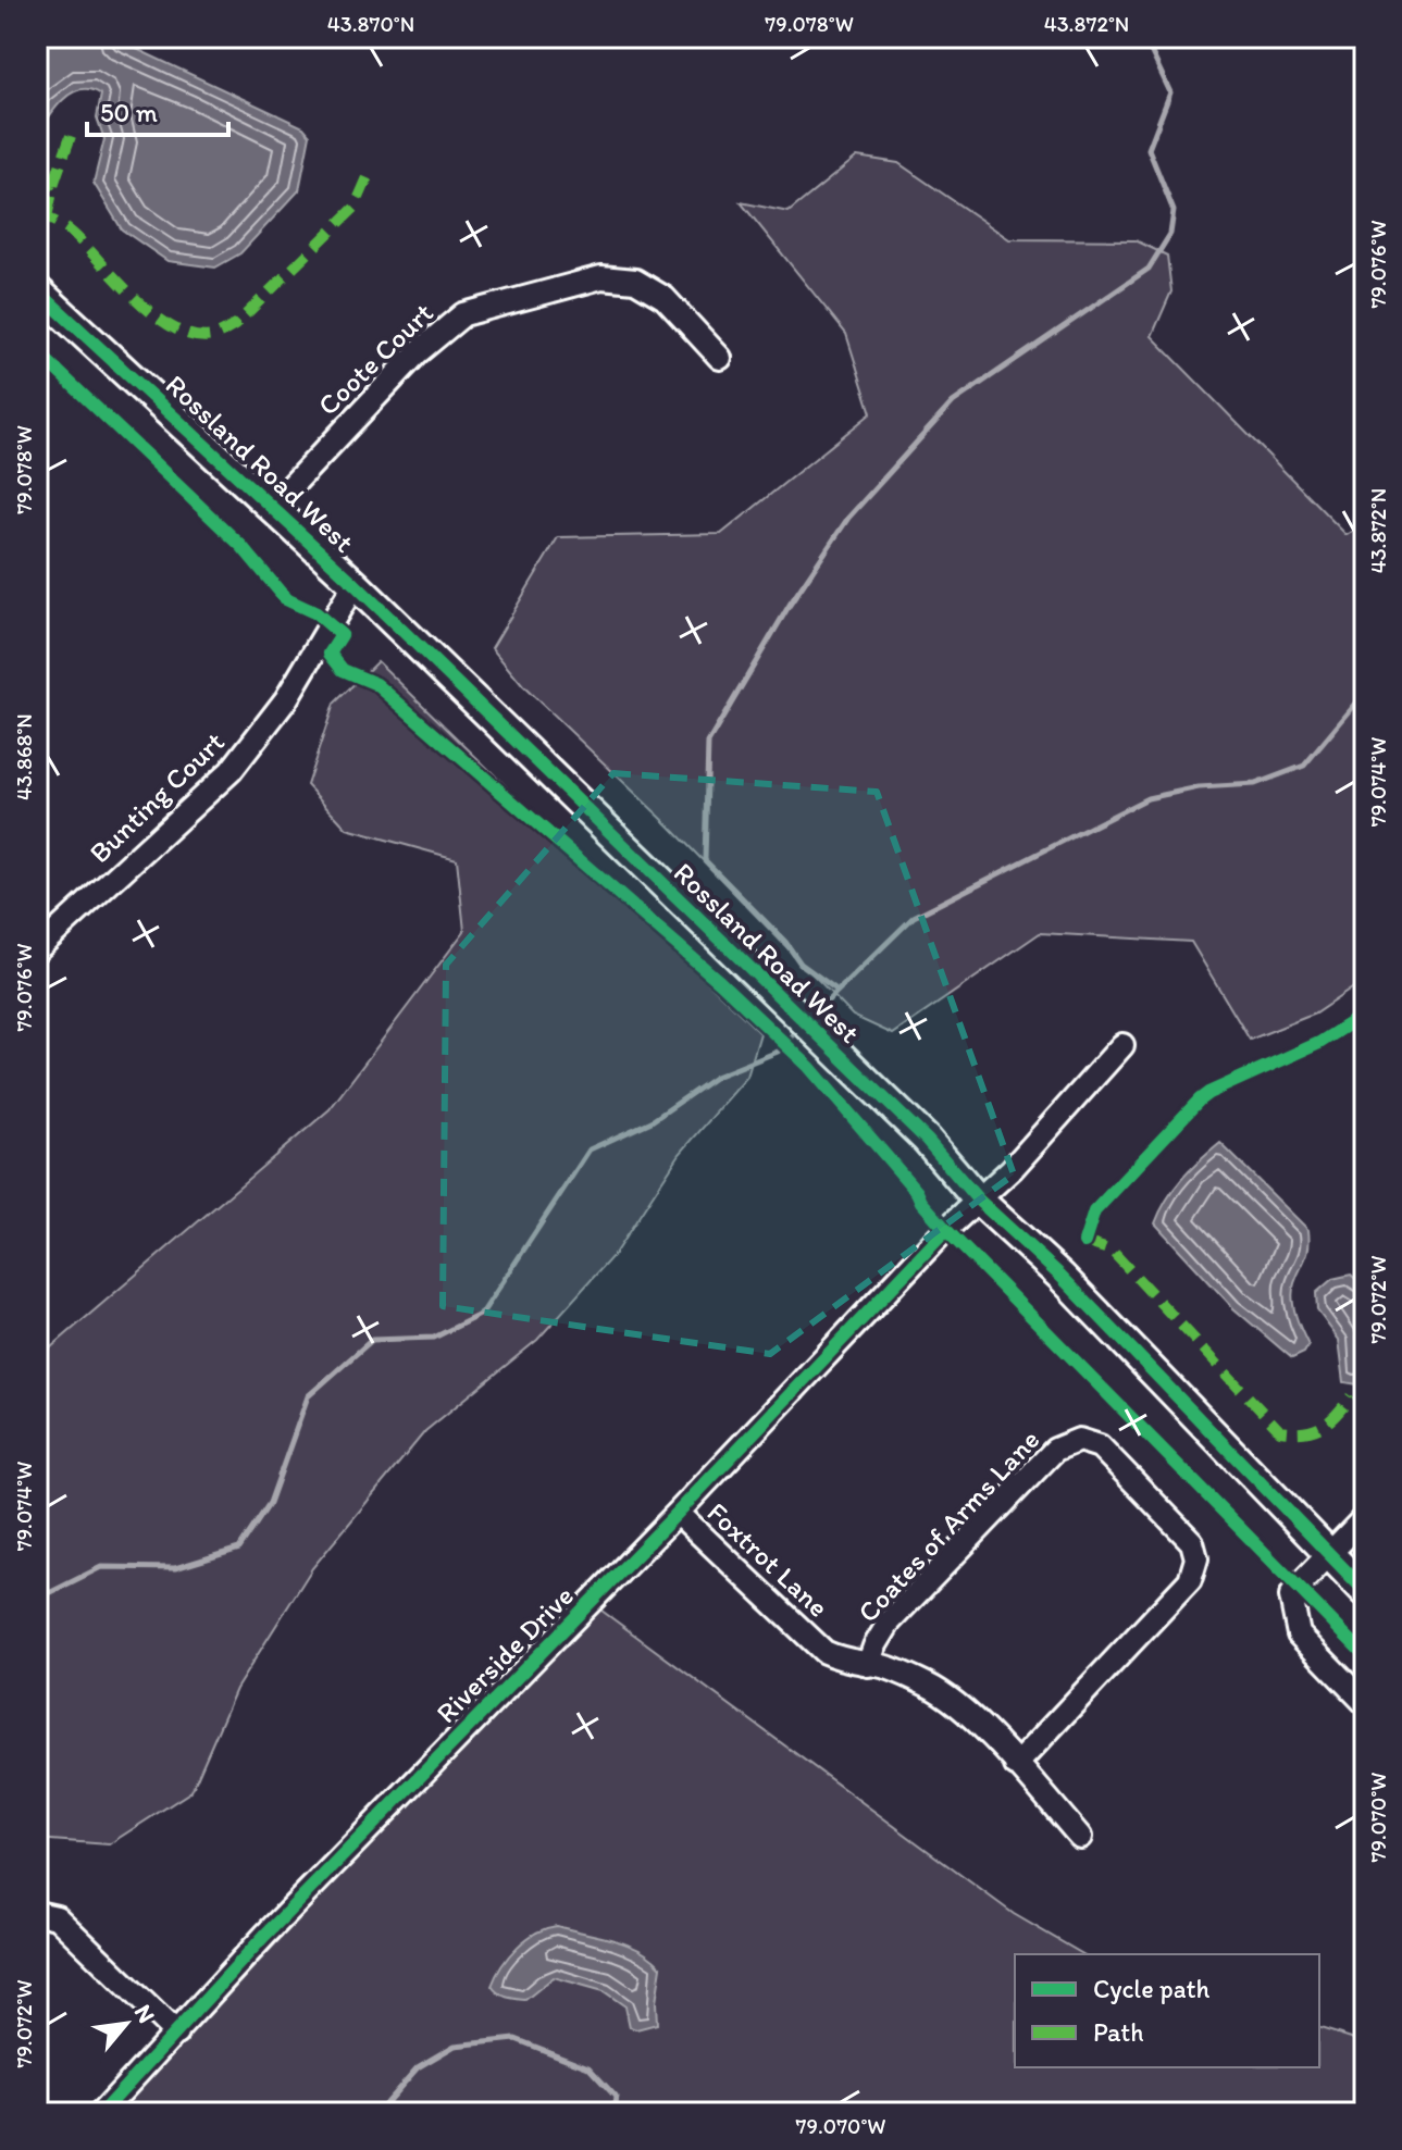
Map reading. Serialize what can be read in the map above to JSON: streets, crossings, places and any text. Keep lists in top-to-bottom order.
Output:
{
  "streets": {
    "main road": ["Rossland Road West"],
    "street": [
      "Coote Court",
      "Bunting Court",
      "Coates of Arms Lane",
      "Foxtrot Lane",
      "Riverside Drive"
    ]
  },
  "crossings": [
    ["Coote Court", "Rossland Road West"],
    ["Rossland Road West", "Bunting Court"],
    ["Rossland Road West", "Riverside Drive"],
    ["Coates of Arms Lane", "Foxtrot Lane"],
    ["Foxtrot Lane", "Riverside Drive"]
  ],
  "legend": ["Cycle path", "Path"],
  "scale_bar": "50 m",
  "north": "top right",
  "coordinates": [
    "43.870°N",
    "79.078°W",
    "43.872°N",
    "79.076°W",
    "43.868°N",
    "79.074°W",
    "79.072°W",
    "79.070°W"
  ]
}
